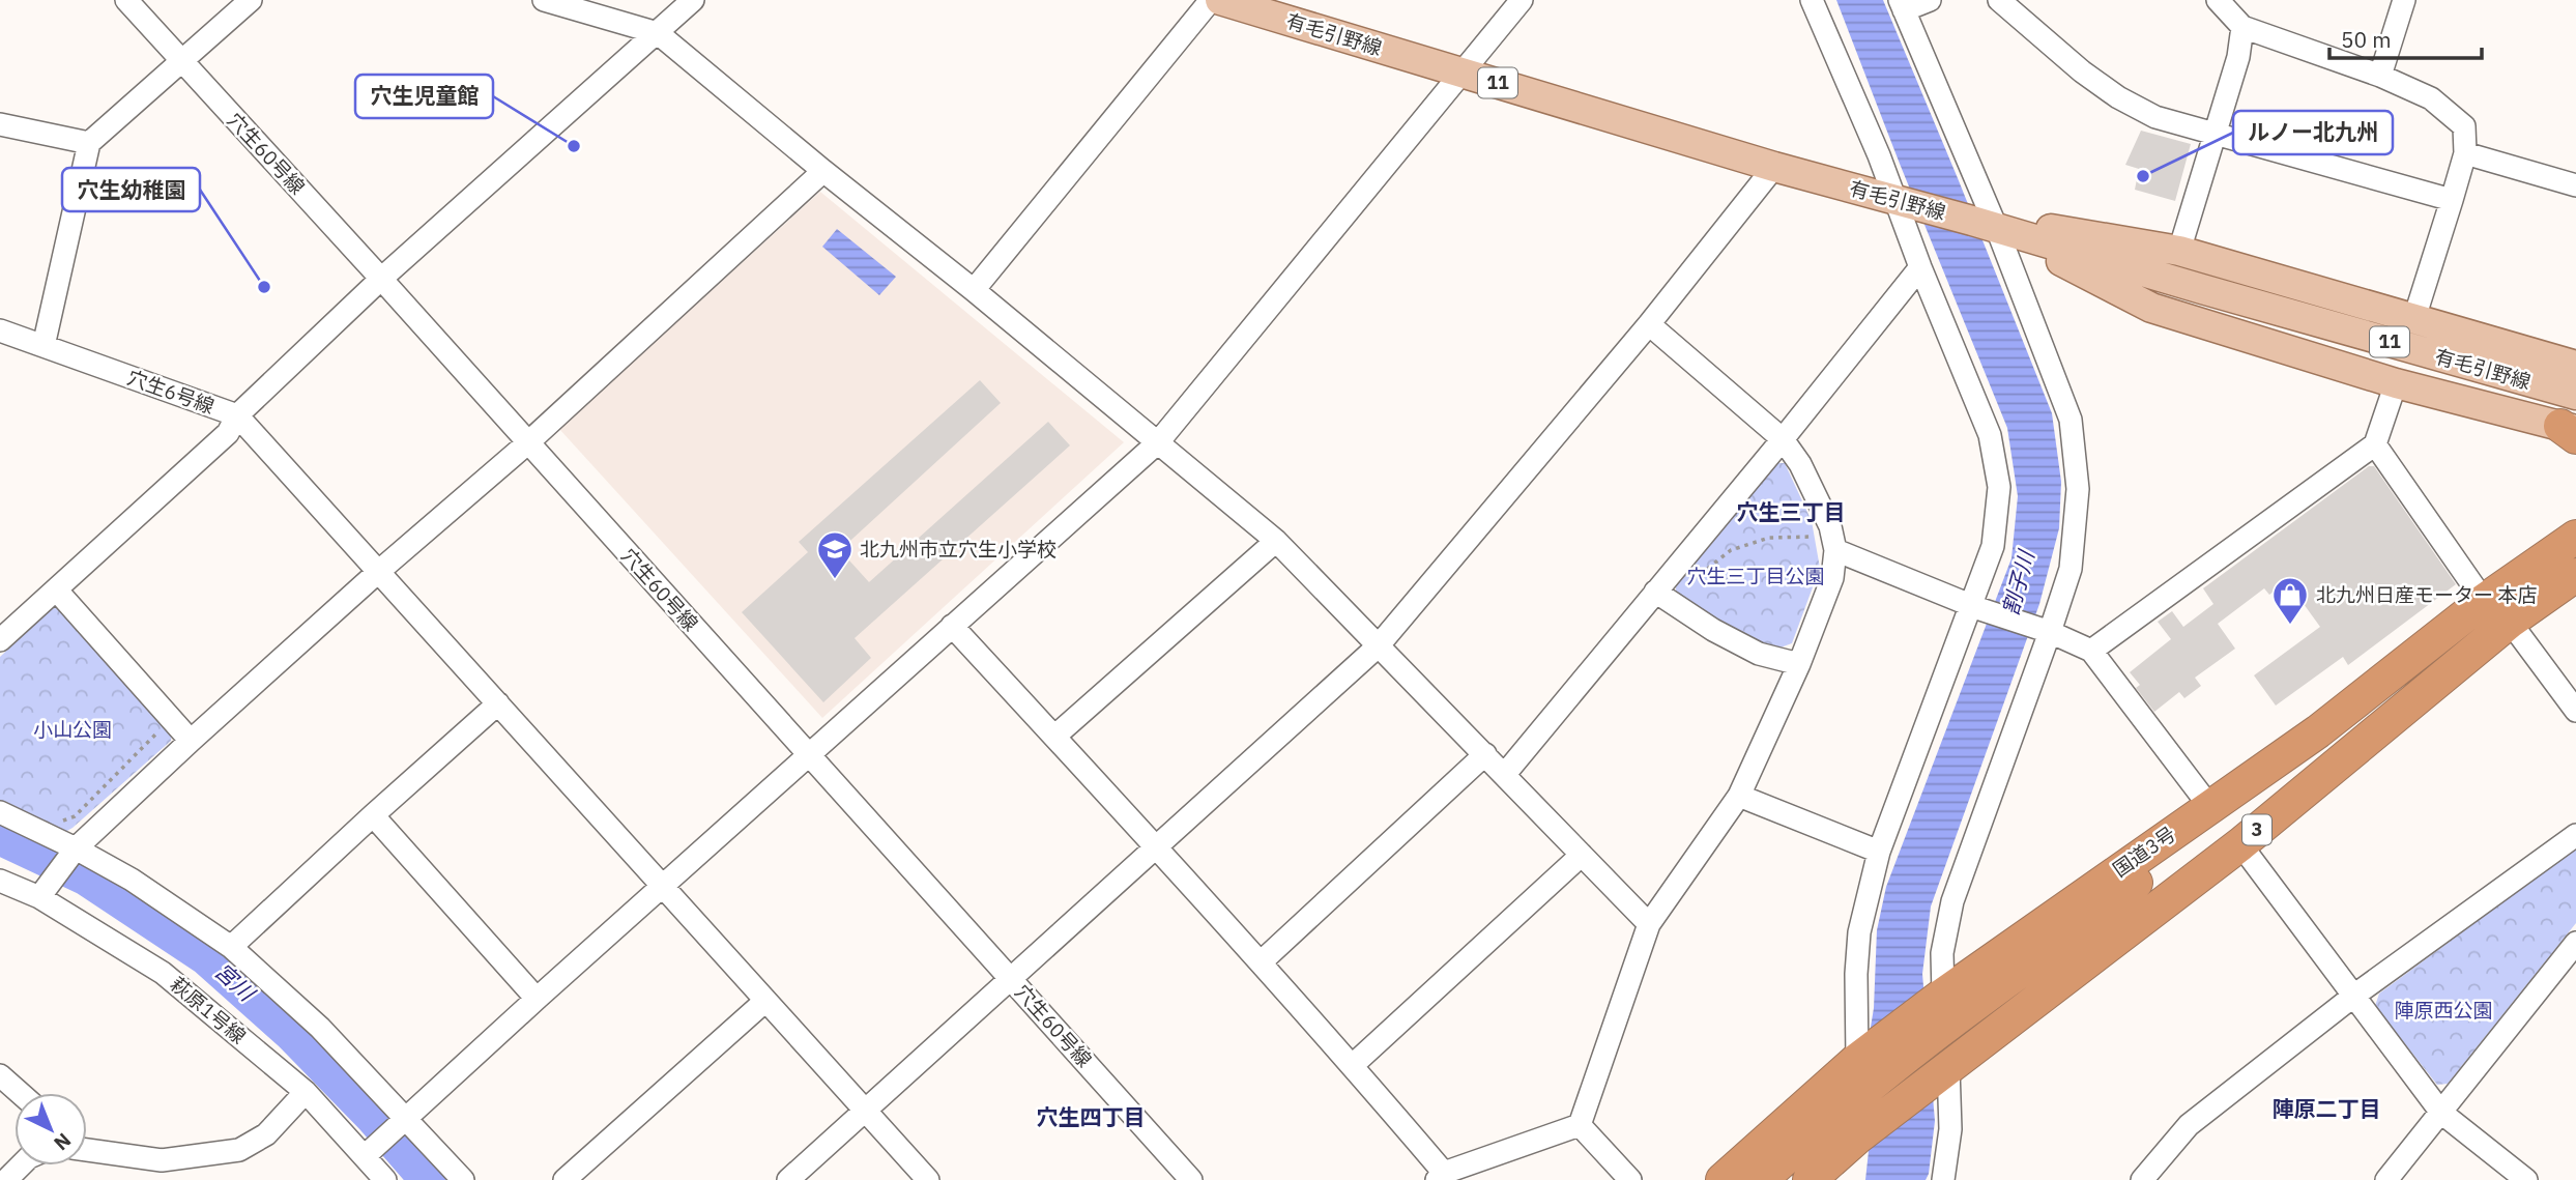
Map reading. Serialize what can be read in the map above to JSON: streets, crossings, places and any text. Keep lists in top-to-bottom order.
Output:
{
  "streets": {
    "highway": ["3", "国道3号"],
    "main road": ["有毛引野線", "11"],
    "street": ["穴生60号線", "穴生6号線", "萩原1号線"]
  },
  "crossings": [
    ["穴生60号線", "穴生6号線"],
    ["3", "国道3号"]
  ],
  "districts": ["穴生三丁目", "陣原二丁目", "穴生四丁目"],
  "water": ["割子川", "宮川"],
  "parks": ["穴生三丁目公園", "小山公園", "陣原西公園"],
  "places": {
    "other": ["穴生児童館", "ルノー北九州", "穴生幼稚園"],
    "school or university": ["北九州市立穴生小学校"],
    "shop": ["北九州日産モーター 本店"]
  },
  "scale_bar": "50 m",
  "north": "bottom right"
}
